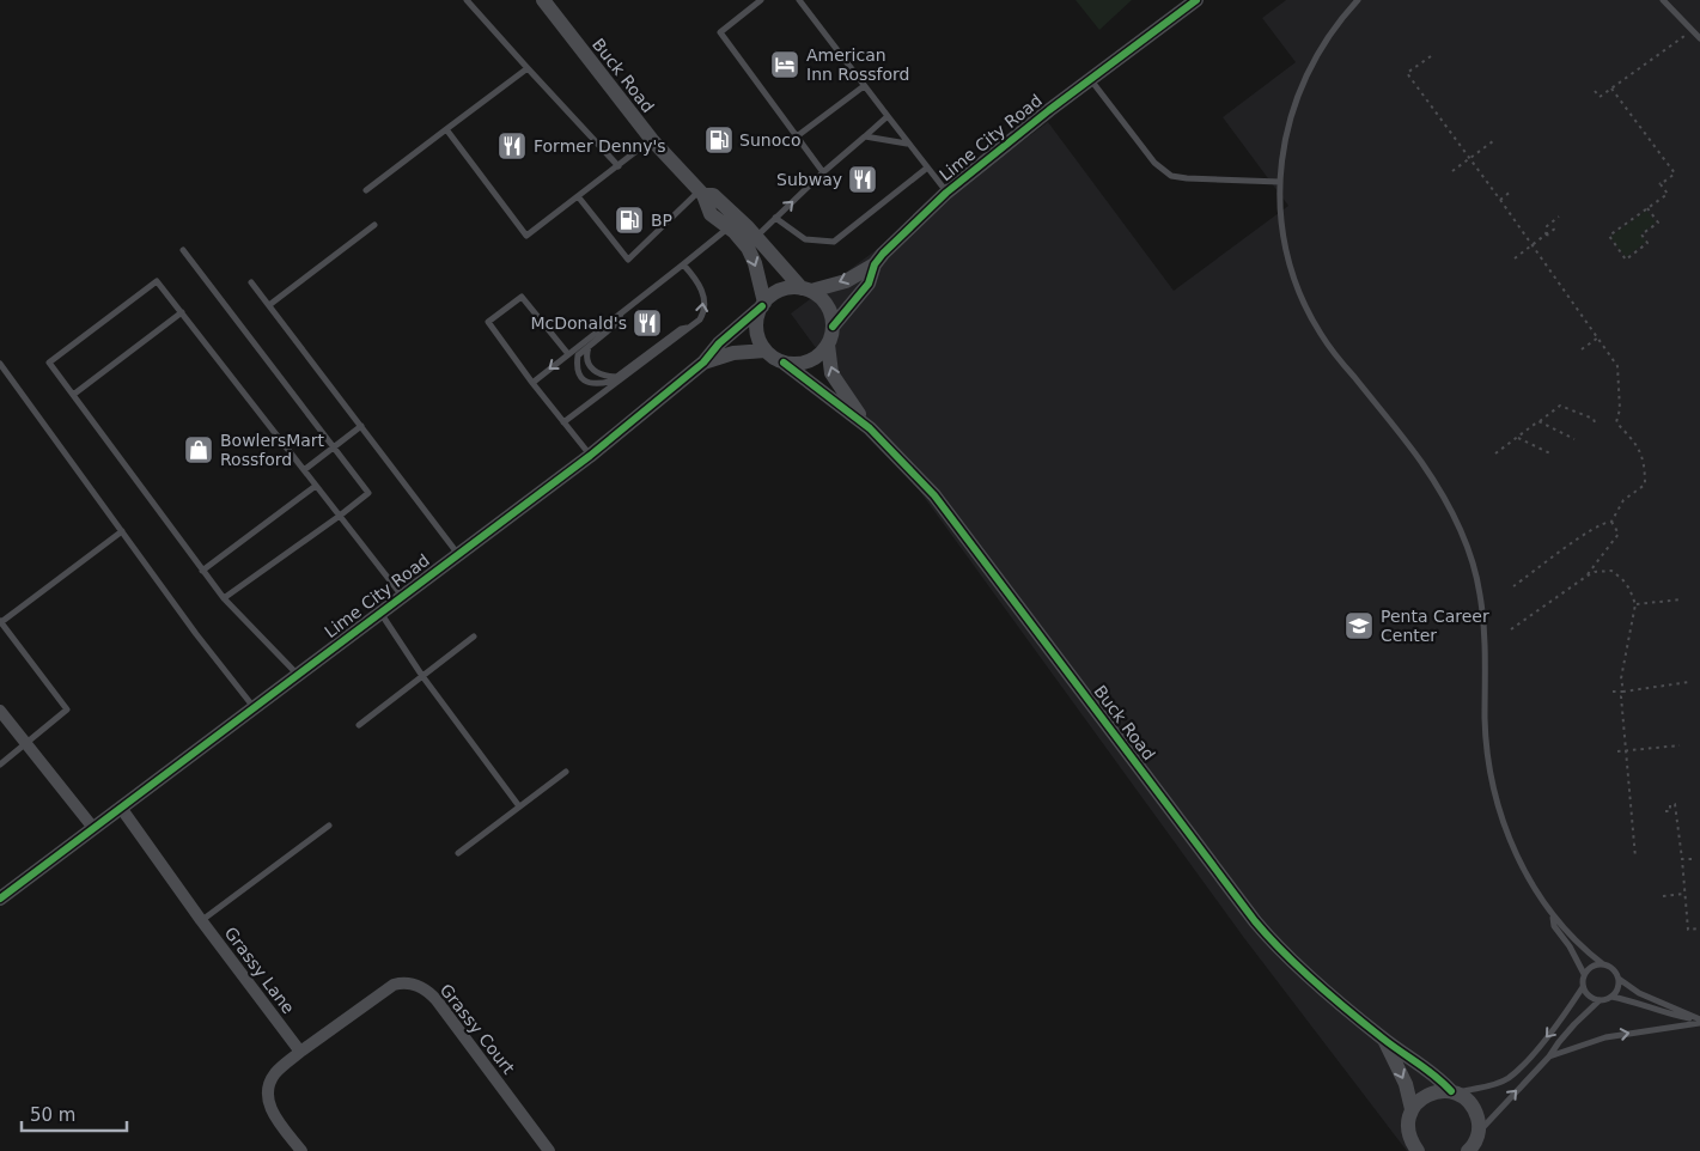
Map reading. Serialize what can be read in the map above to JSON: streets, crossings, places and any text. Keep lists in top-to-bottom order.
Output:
{
  "streets": {
    "street": [
      "Buck Road",
      "Lime City Road",
      "Grassy Lane",
      "Grassy Court"
    ]
  },
  "crossings": [
    ["Buck Road", "Lime City Road"],
    ["Lime City Road", "Grassy Lane"],
    ["Grassy Lane", "Grassy Court"]
  ],
  "places": {
    "hotel": ["American Inn Rossford"],
    "fuel station": ["Sunoco", "BP"],
    "restaurant": ["Former Denny's", "Subway", "McDonald's"],
    "shop": ["BowlersMart Rossford"],
    "school or university": ["Penta Career Center"]
  },
  "scale_bar": "50 m"
}
